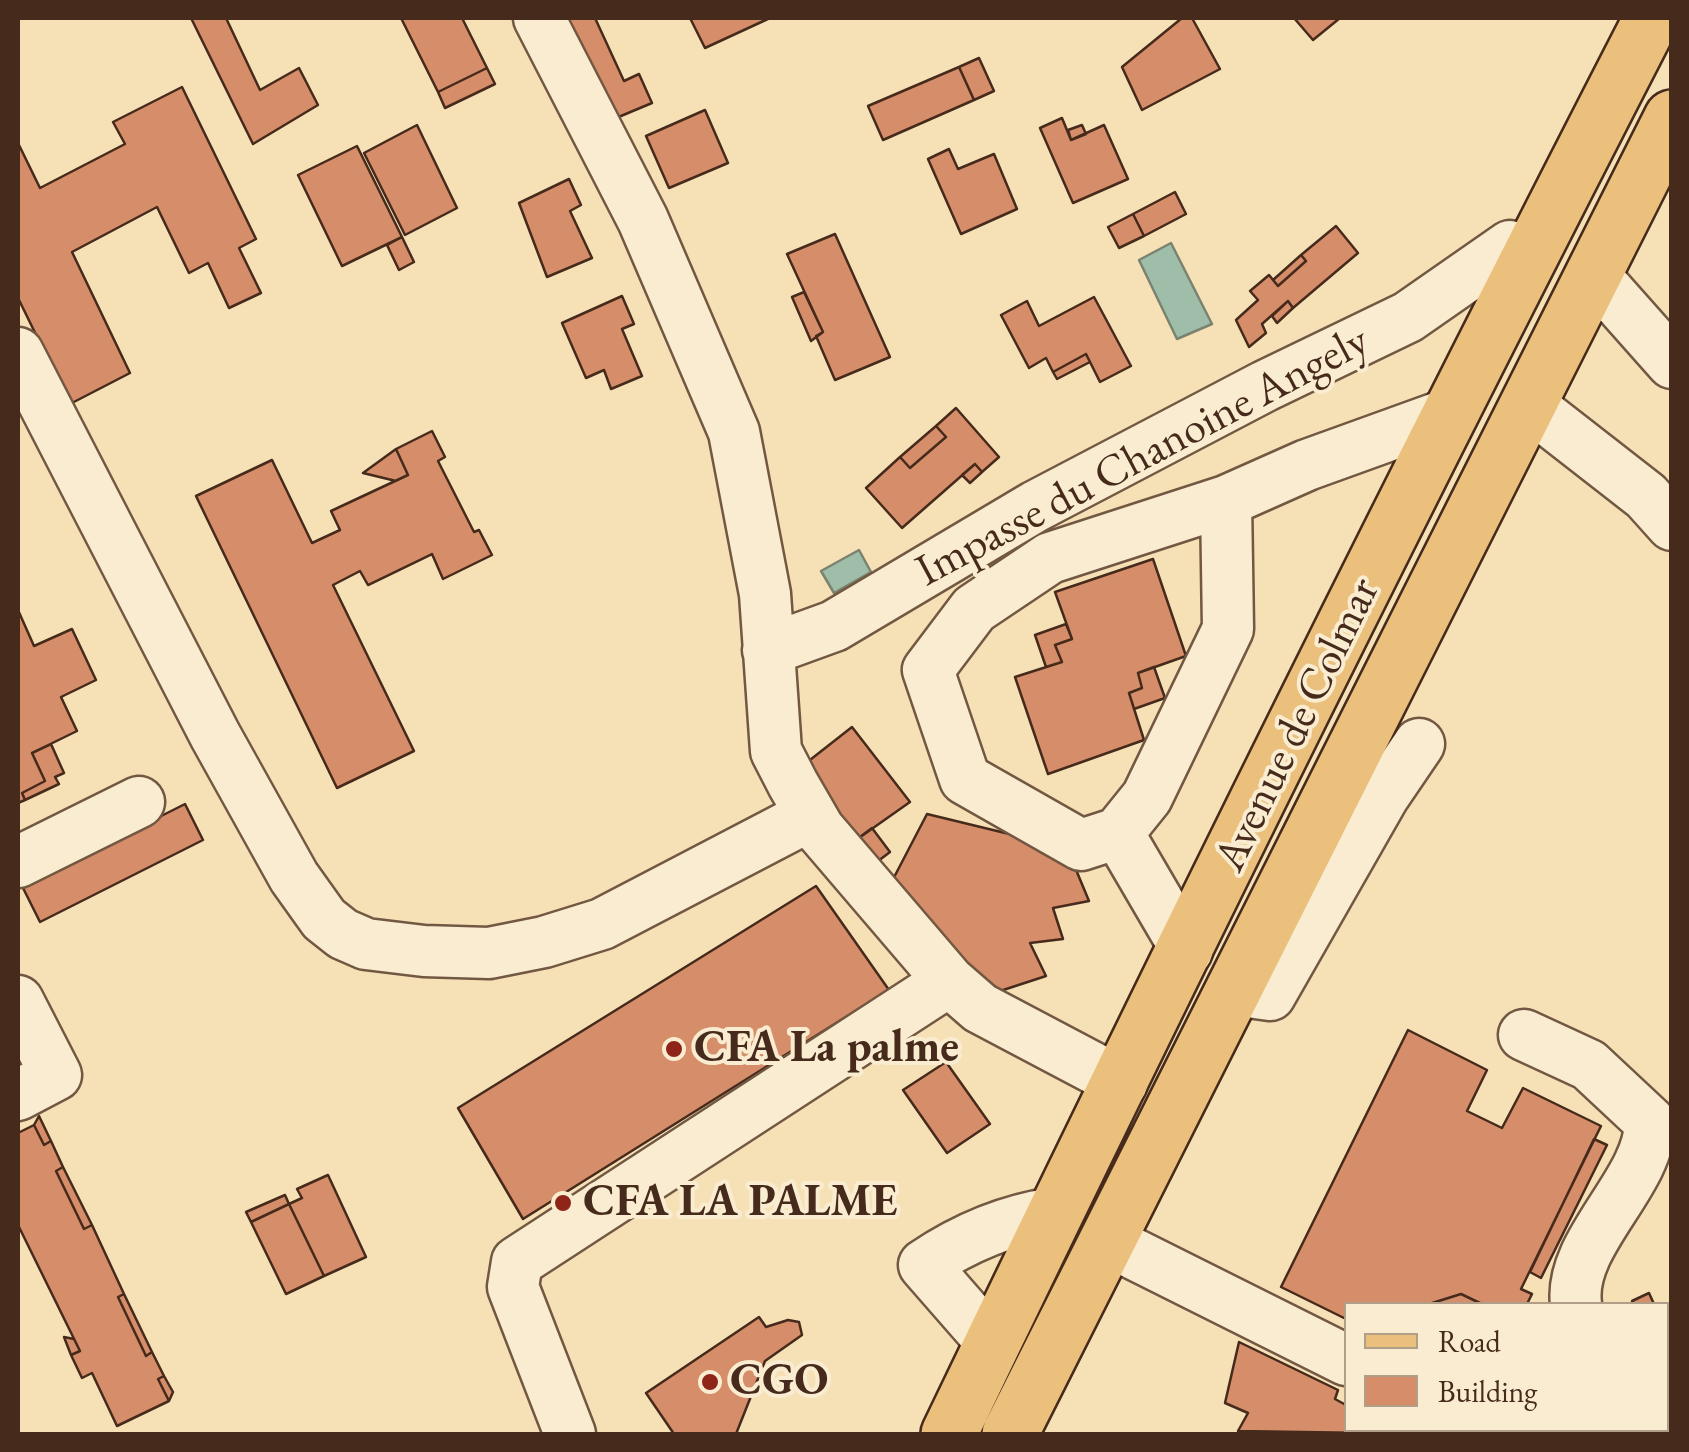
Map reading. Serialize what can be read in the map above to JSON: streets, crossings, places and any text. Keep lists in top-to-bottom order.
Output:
{
  "streets": {
    "main road": ["Avenue de Colmar"],
    "street": ["Impasse du Chanoine Angely"]
  },
  "places": ["CFA La palme", "CFA LA PALME", "CGO"],
  "legend": ["Road", "Building"]
}
